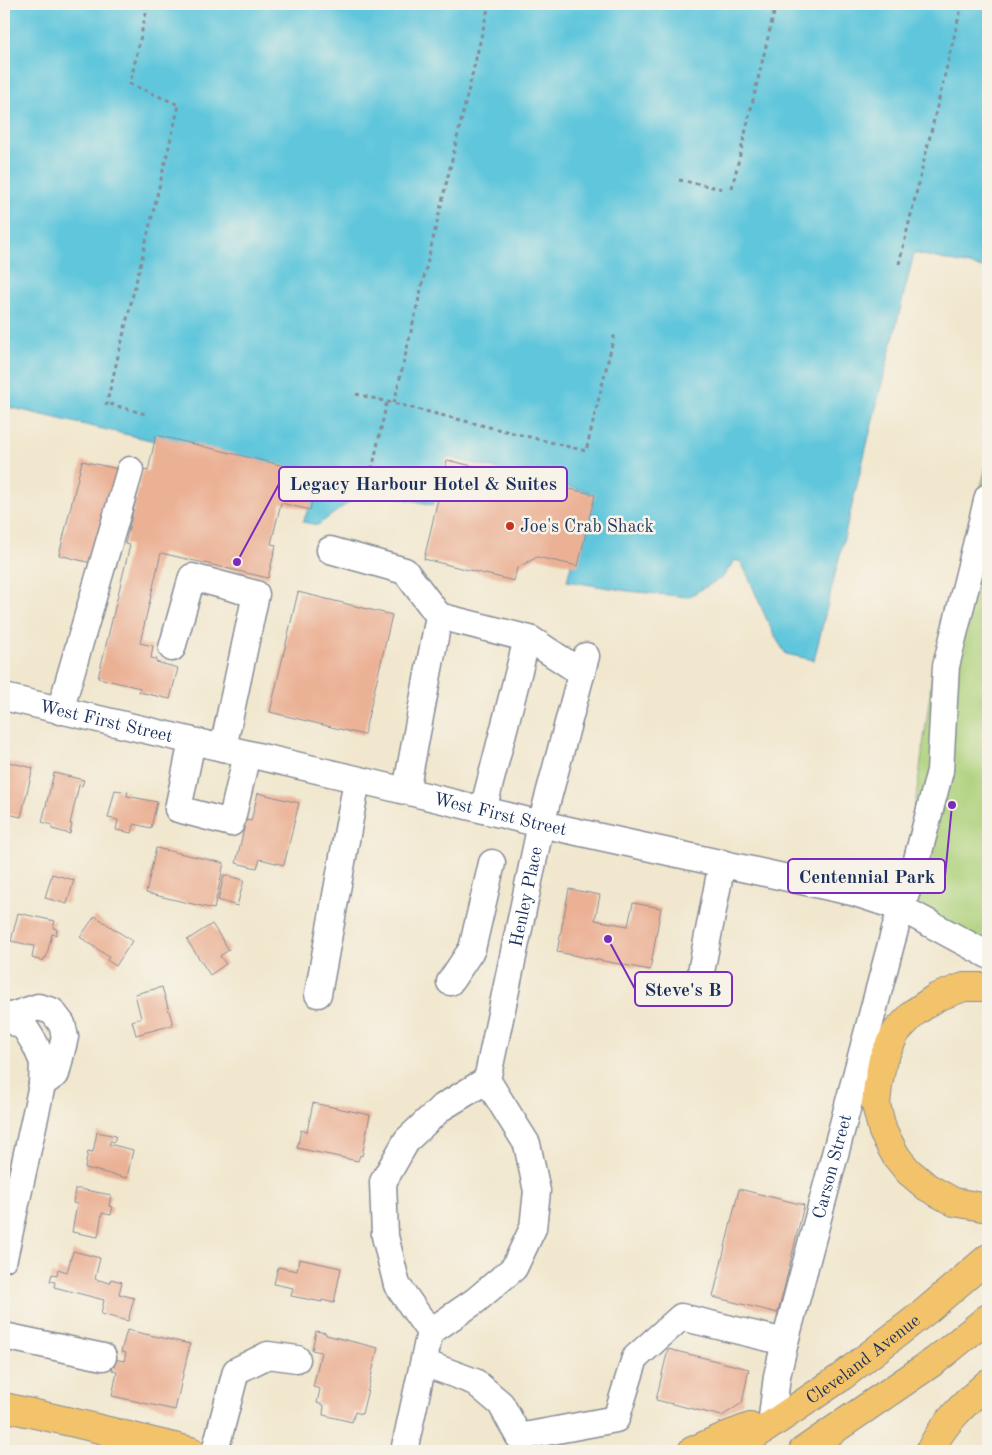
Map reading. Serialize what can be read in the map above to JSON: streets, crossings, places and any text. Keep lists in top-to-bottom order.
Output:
{
  "streets": {
    "main road": ["Cleveland Avenue"],
    "street": ["West First Street", "Henley Place", "Carson Street"]
  },
  "crossings": [
    ["West First Street", "Henley Place"],
    ["West First Street", "Carson Street"],
    ["Carson Street", "Cleveland Avenue"]
  ],
  "places": [
    "Joe's Crab Shack",
    "Legacy Harbour Hotel & Suites",
    "Centennial Park",
    "Steve's B"
  ]
}
